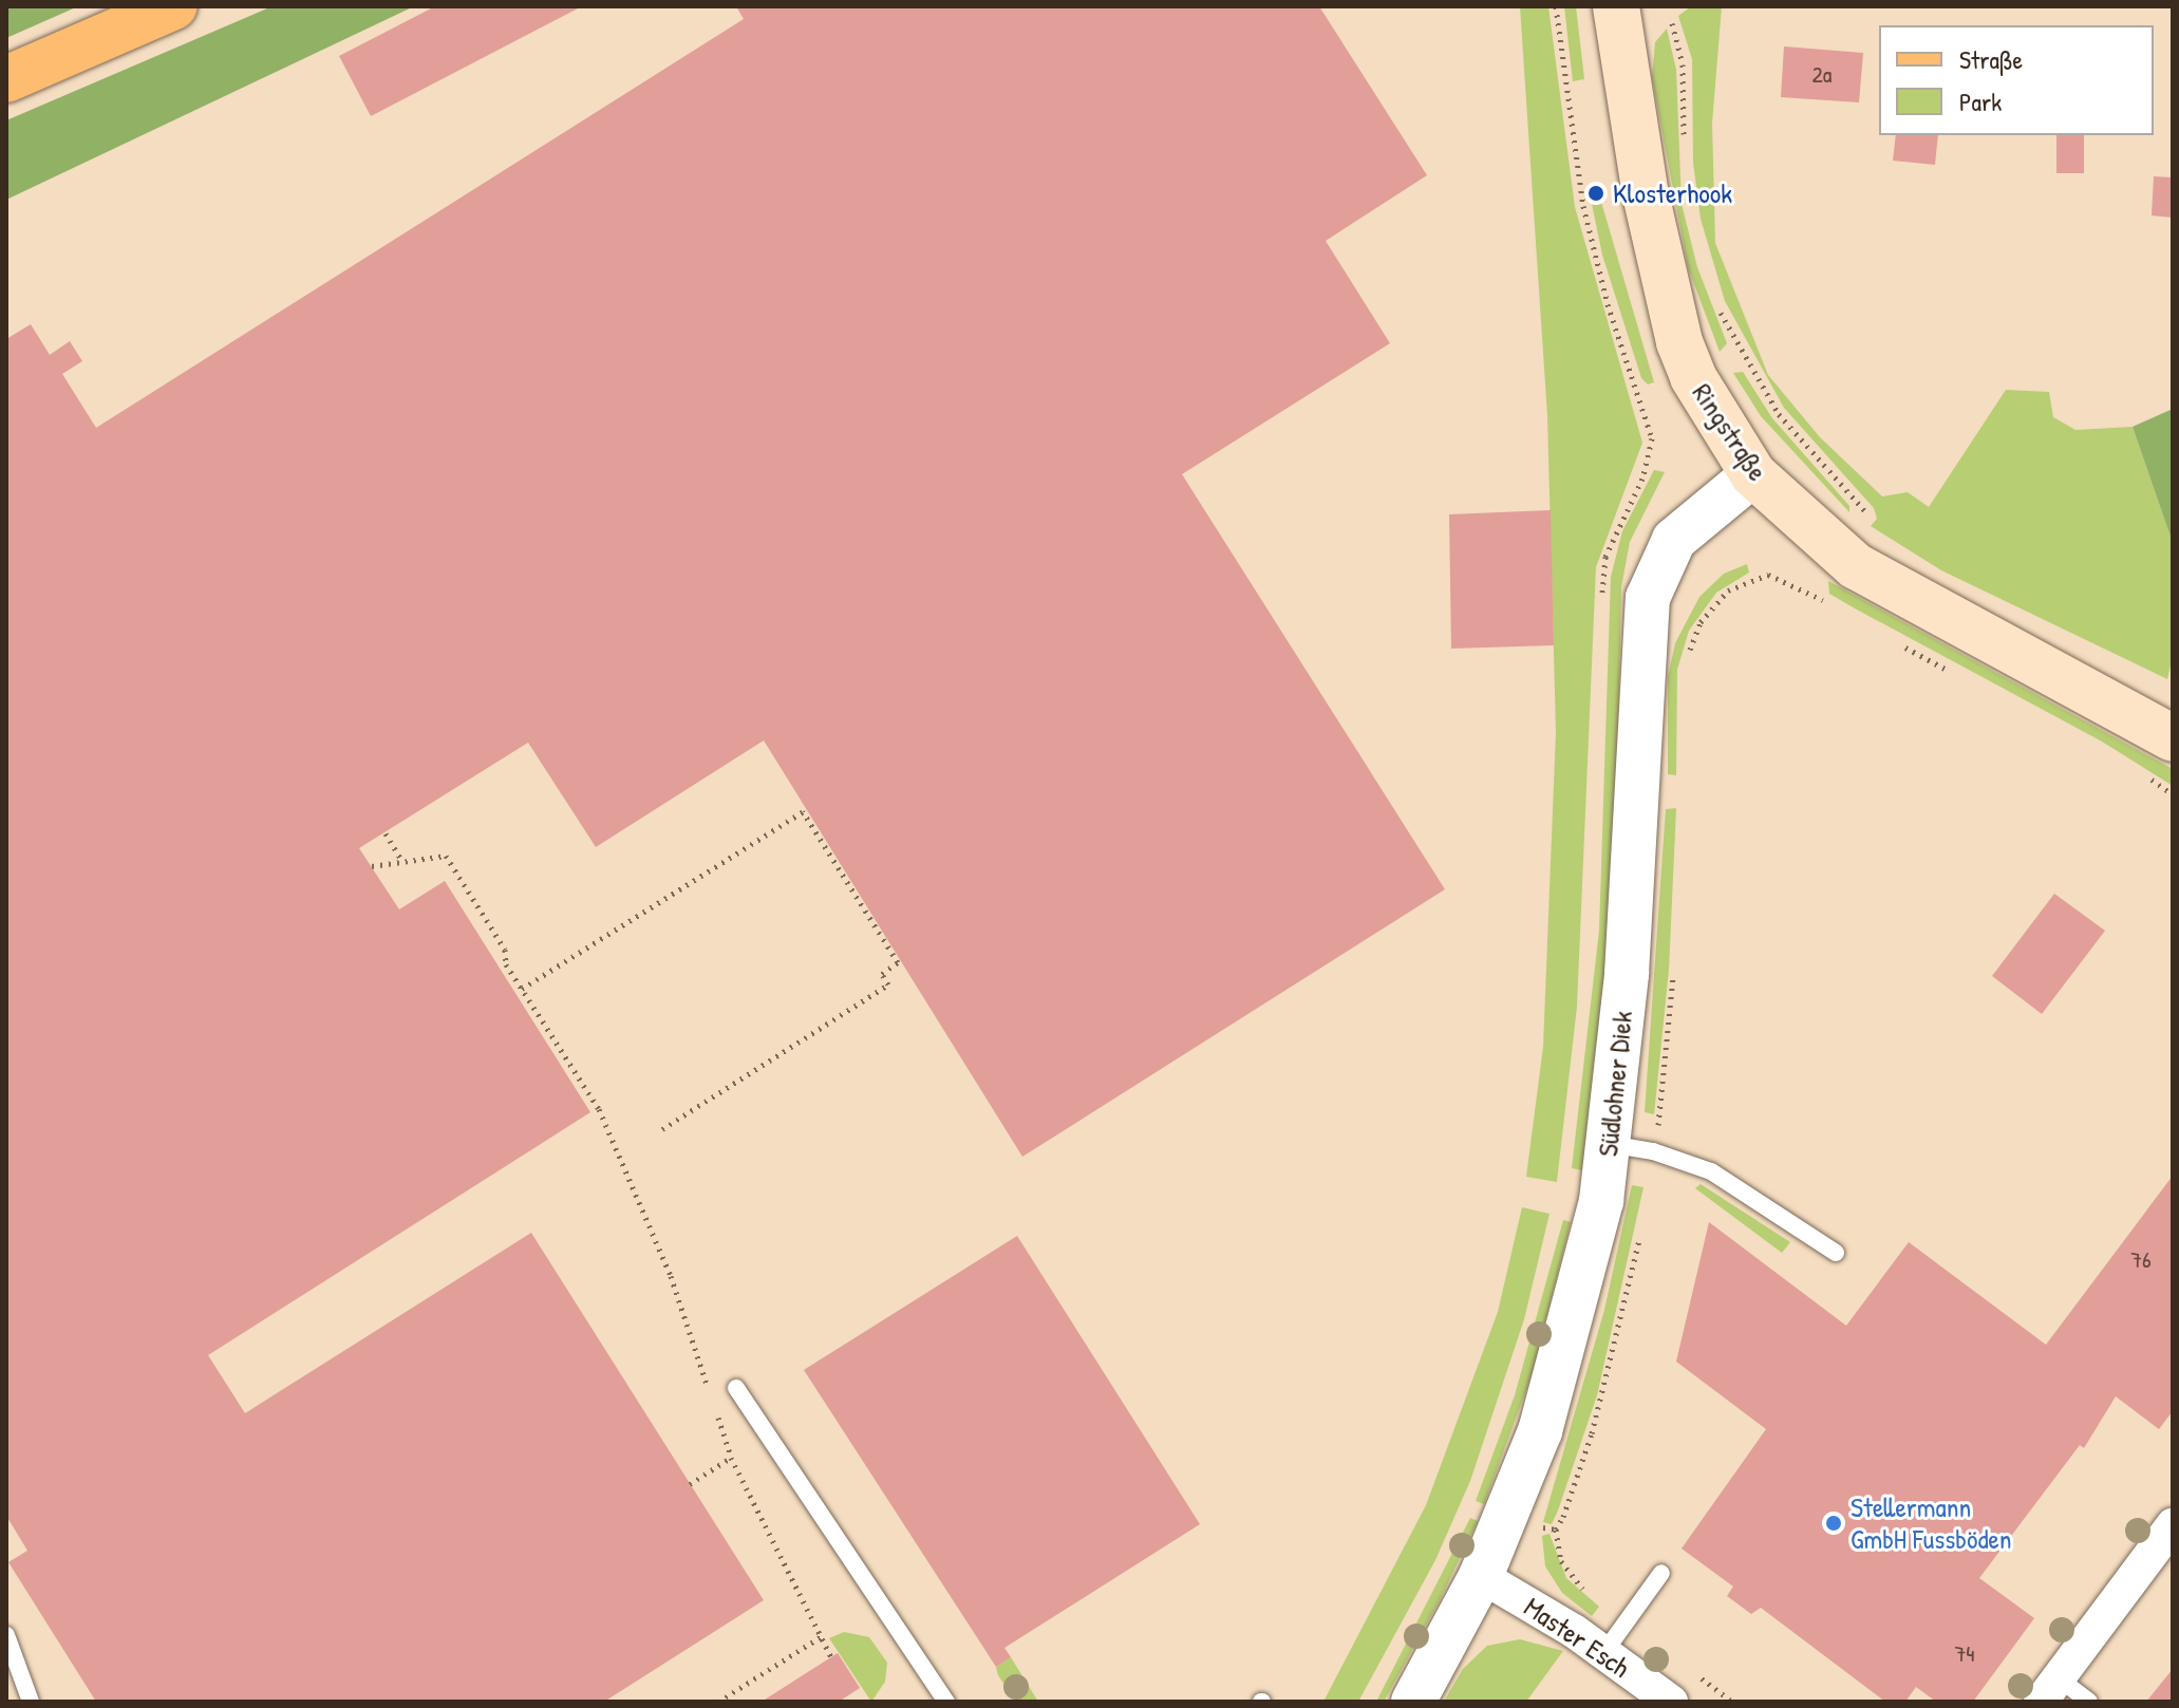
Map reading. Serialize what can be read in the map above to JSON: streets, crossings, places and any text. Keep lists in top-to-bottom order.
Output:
{
  "streets": {
    "main road": ["Ringstraße"],
    "street": ["Südlohner Diek", "Master Esch"]
  },
  "crossings": [
    ["Ringstraße", "Südlohner Diek"],
    ["Südlohner Diek", "Master Esch"]
  ],
  "places": ["Klosterhook", "Stellermann GmbH Fussböden"],
  "house_numbers": ["2a", "76", "74"],
  "legend": ["Straße", "Park"]
}
